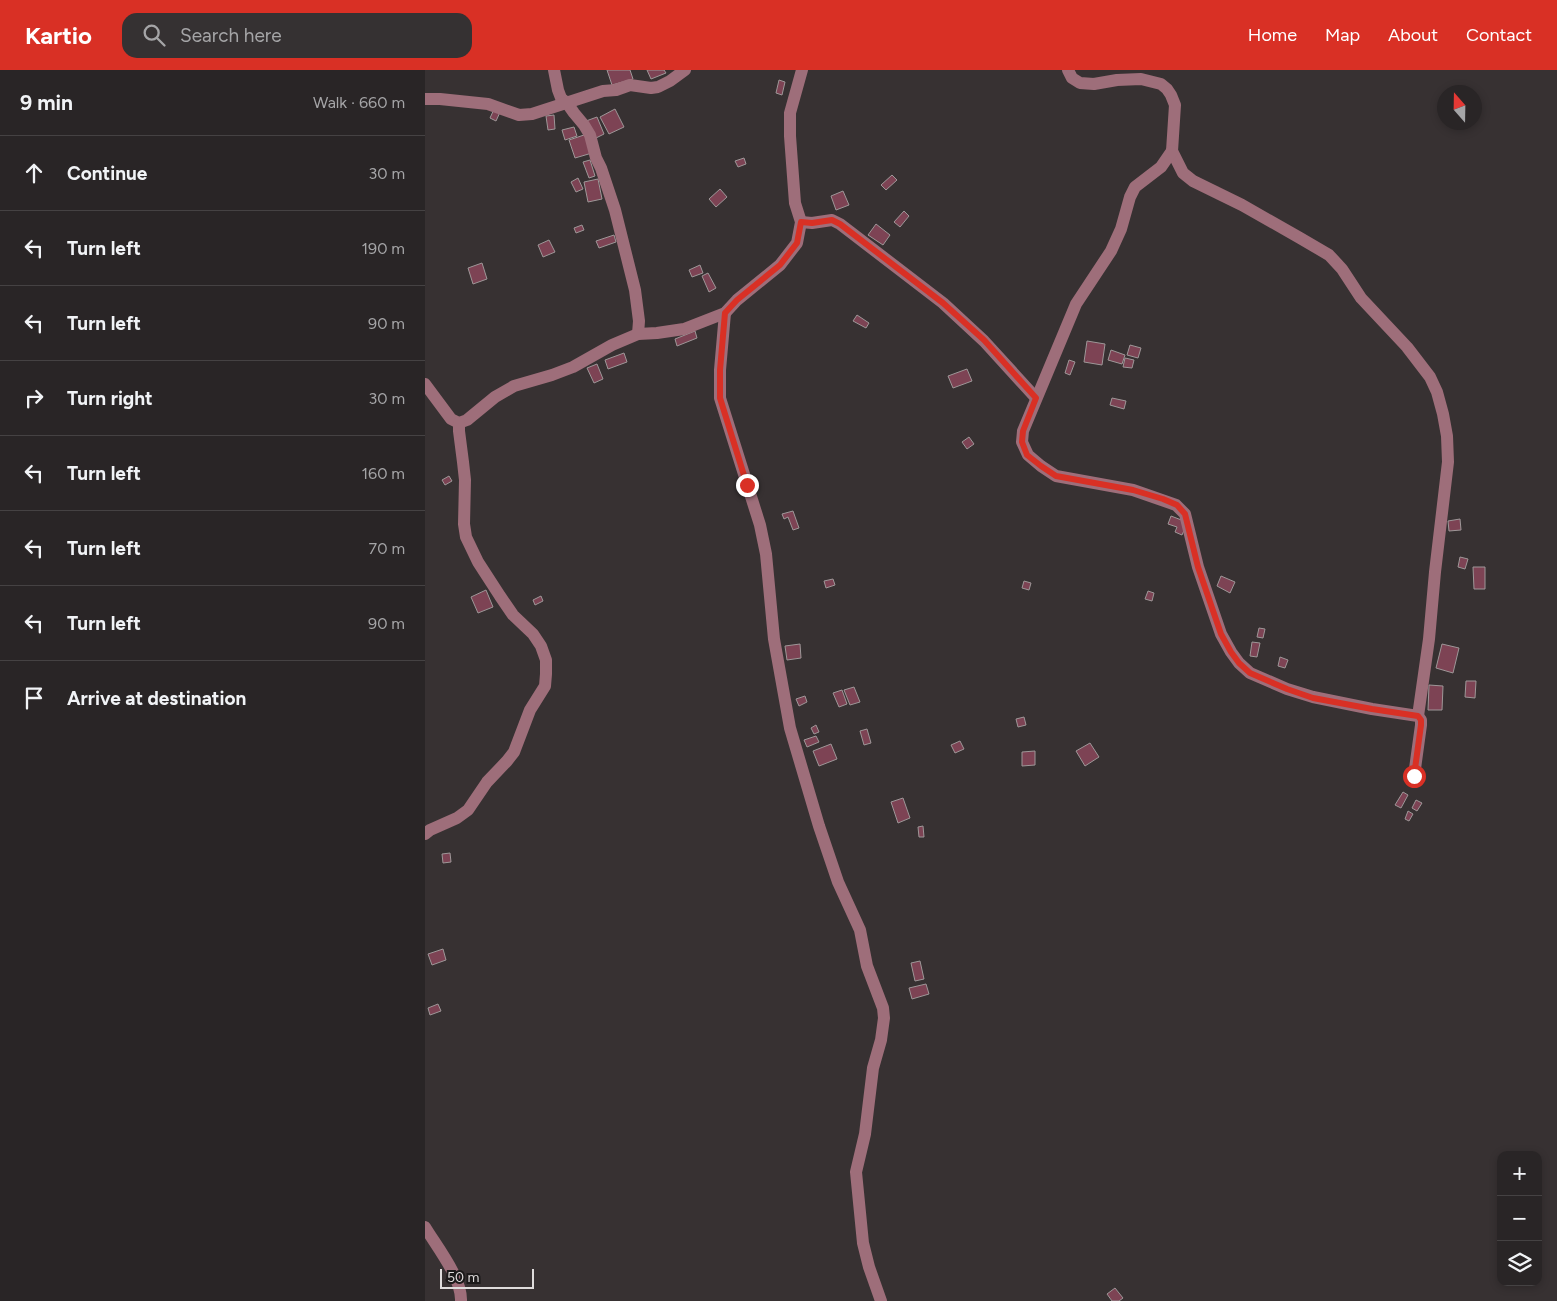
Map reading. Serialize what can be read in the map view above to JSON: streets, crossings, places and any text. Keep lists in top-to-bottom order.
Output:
{
  "scale_bar": "50 m",
  "north": "top",
  "page": {
    "header": "Kartio",
    "search": "Search here",
    "nav": [
      "Home",
      "Map",
      "About",
      "Contact"
    ],
    "heading": ["9 min", "Walk · 660 m"],
    "list": [
      ["Continue", "30 m"],
      ["Turn left", "190 m"],
      ["Turn left", "90 m"],
      ["Turn right", "30 m"],
      ["Turn left", "160 m"],
      ["Turn left", "70 m"],
      ["Turn left", "90 m"],
      "Arrive at destination"
    ],
    "map_buttons": ["+", "−"],
    "scale": "50 m"
  }
}
